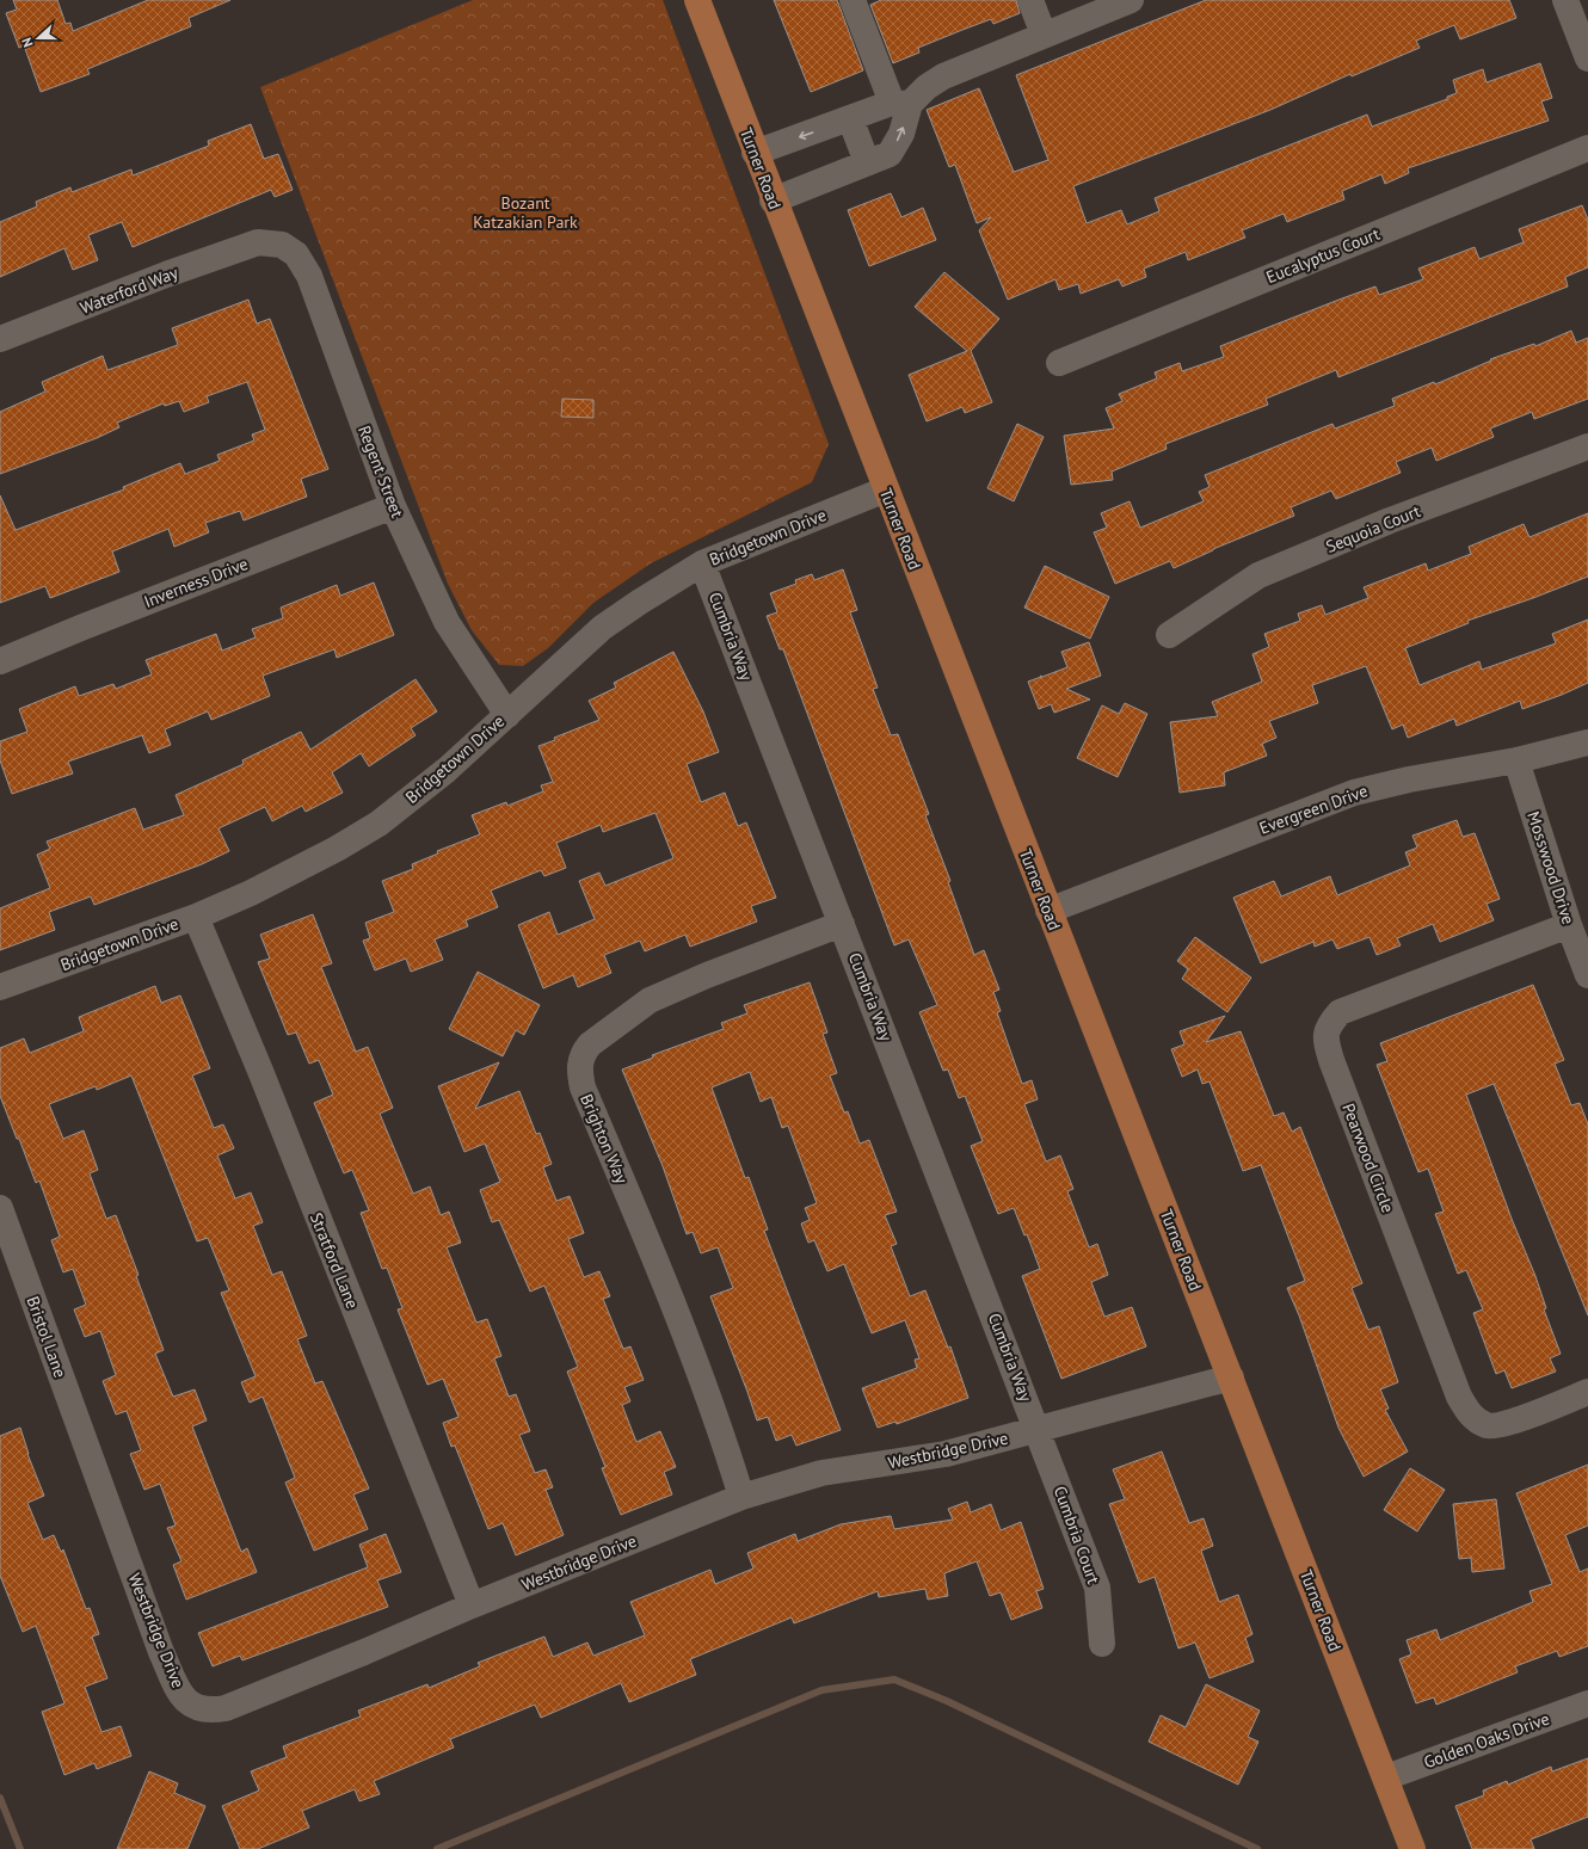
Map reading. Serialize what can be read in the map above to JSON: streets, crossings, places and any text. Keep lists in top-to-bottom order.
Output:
{
  "streets": {
    "main road": ["Turner Road"],
    "street": [
      "Eucalyptus Court",
      "Waterford Way",
      "Regent Street",
      "Sequoia Court",
      "Bridgetown Drive",
      "Inverness Drive",
      "Cumbria Way",
      "Evergreen Drive",
      "Mosswood Drive",
      "Brighton Way",
      "Pearwood Circle",
      "Stratford Lane",
      "Bristol Lane",
      "Westbridge Drive",
      "Cumbria Court",
      "Golden Oaks Drive"
    ]
  },
  "crossings": [
    ["Turner Road", "Bridgetown Drive"],
    ["Turner Road", "Evergreen Drive"],
    ["Turner Road", "Westbridge Drive"],
    ["Turner Road", "Golden Oaks Drive"],
    ["Waterford Way", "Regent Street"],
    ["Regent Street", "Bridgetown Drive"],
    ["Regent Street", "Inverness Drive"],
    ["Bridgetown Drive", "Cumbria Way"],
    ["Bridgetown Drive", "Stratford Lane"],
    ["Cumbria Way", "Brighton Way"],
    ["Cumbria Way", "Westbridge Drive"],
    ["Cumbria Way", "Cumbria Court"],
    ["Evergreen Drive", "Mosswood Drive"],
    ["Mosswood Drive", "Pearwood Circle"],
    ["Brighton Way", "Westbridge Drive"],
    ["Stratford Lane", "Westbridge Drive"],
    ["Bristol Lane", "Westbridge Drive"],
    ["Westbridge Drive", "Cumbria Court"]
  ],
  "parks": ["Bozant Katzakian Park"],
  "north": "left"
}
